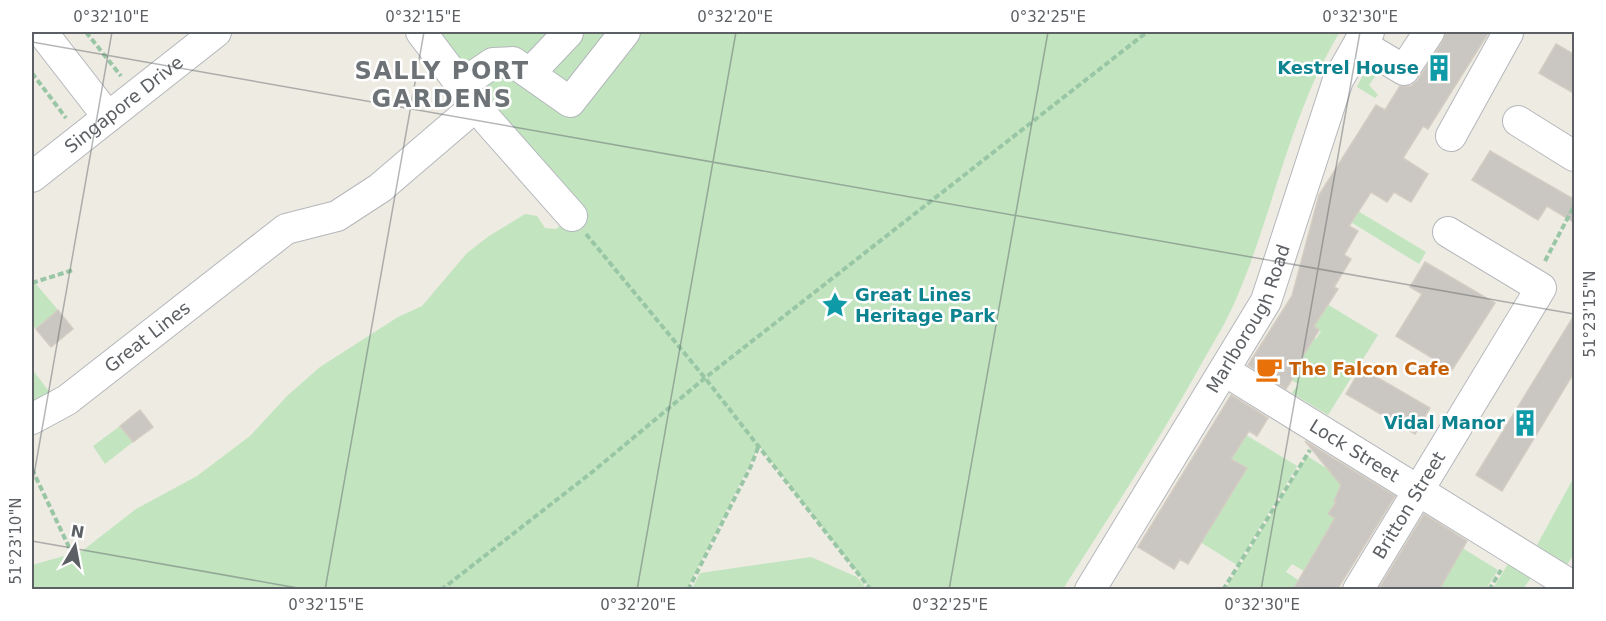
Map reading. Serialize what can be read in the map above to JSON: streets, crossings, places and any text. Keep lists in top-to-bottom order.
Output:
{
  "streets": {
    "street": [
      "Singapore Drive",
      "Marlborough Road",
      "Great Lines",
      "Lock Street",
      "Britton Street"
    ]
  },
  "crossings": [
    ["Marlborough Road", "Lock Street"],
    ["Lock Street", "Britton Street"]
  ],
  "districts": ["SALLY PORT GARDENS"],
  "places": {
    "building": ["Kestrel House", "Vidal Manor"],
    "place": ["Great Lines Heritage Park"],
    "cafe": ["The Falcon Cafe"]
  },
  "north": "top",
  "coordinates": [
    "0°32'10\"E",
    "0°32'15\"E",
    "0°32'20\"E",
    "0°32'25\"E",
    "0°32'30\"E",
    "51°23'15\"N",
    "51°23'10\"N"
  ]
}
